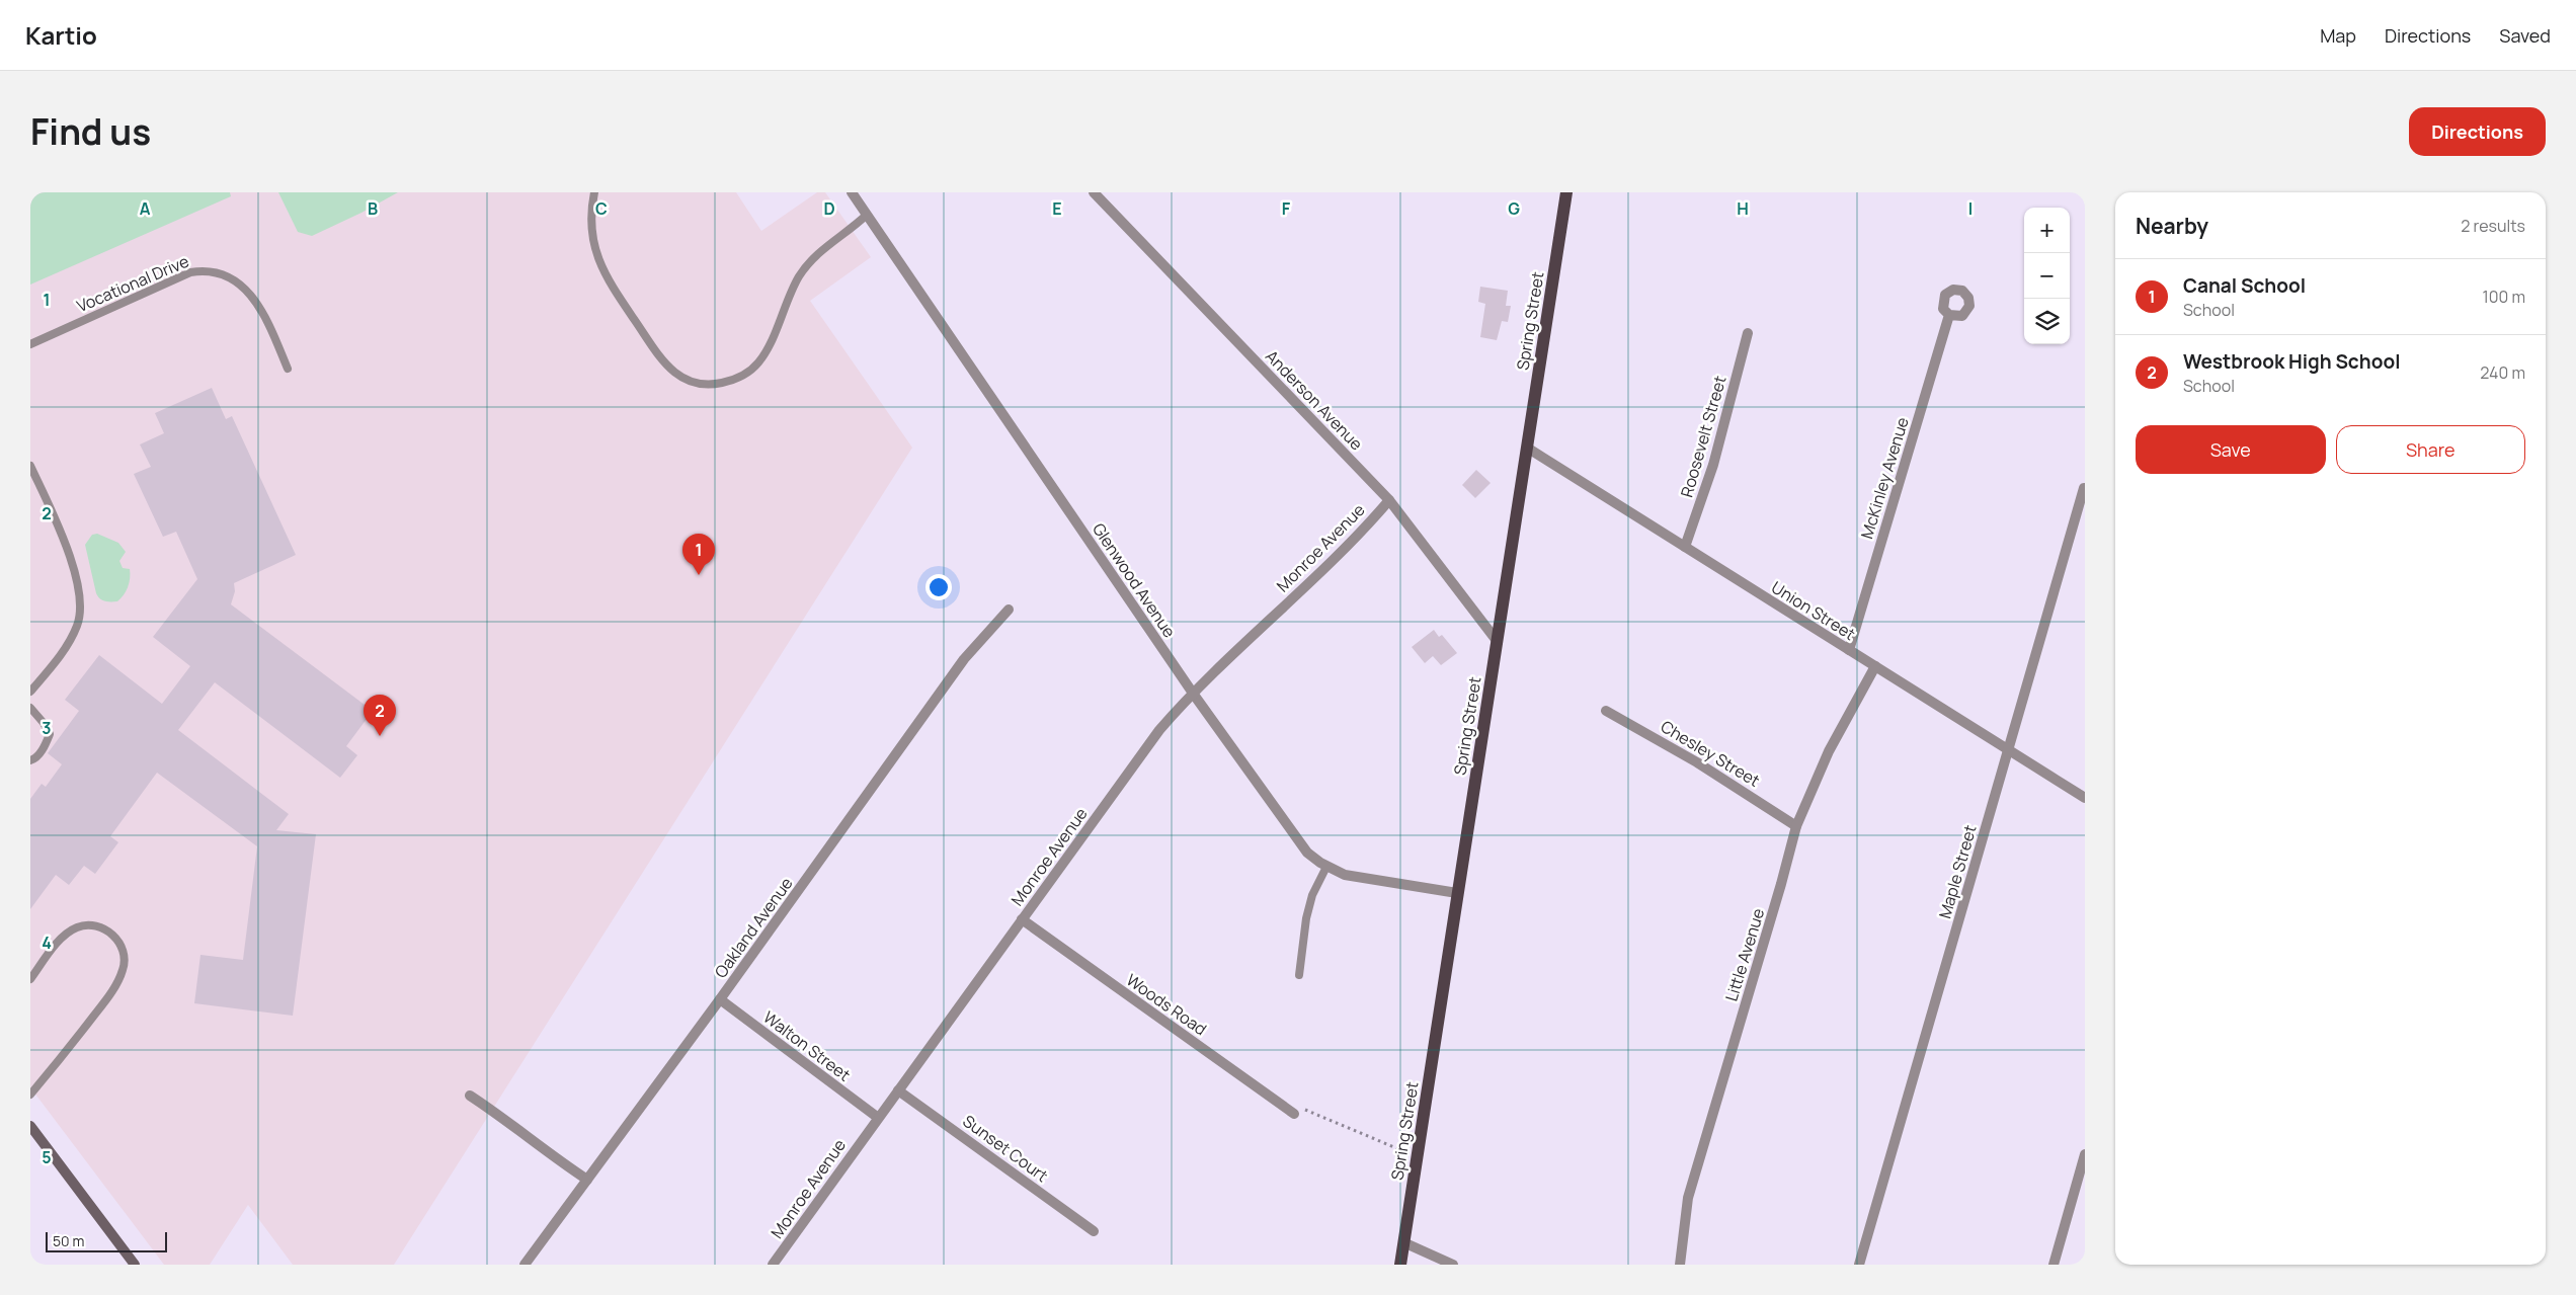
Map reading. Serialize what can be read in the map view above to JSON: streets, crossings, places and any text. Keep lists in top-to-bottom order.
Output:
{
  "streets": {
    "main road": ["Spring Street"],
    "street": [
      "Anderson Avenue",
      "Roosevelt Street",
      "McKinley Avenue",
      "Monroe Avenue",
      "Glenwood Avenue",
      "Union Street",
      "Chesley Street",
      "Maple Street",
      "Oakland Avenue",
      "Little Avenue",
      "Woods Road",
      "Walton Street",
      "Sunset Court"
    ],
    "lane": ["Vocational Drive"]
  },
  "crossings": [
    ["Spring Street", "Anderson Avenue"],
    ["Spring Street", "Glenwood Avenue"],
    ["Spring Street", "Union Street"],
    ["Anderson Avenue", "Monroe Avenue"],
    ["Roosevelt Street", "Union Street"],
    ["McKinley Avenue", "Union Street"],
    ["Monroe Avenue", "Glenwood Avenue"],
    ["Monroe Avenue", "Woods Road"],
    ["Monroe Avenue", "Walton Street"],
    ["Monroe Avenue", "Sunset Court"],
    ["Union Street", "Maple Street"],
    ["Union Street", "Little Avenue"],
    ["Chesley Street", "Little Avenue"],
    ["Oakland Avenue", "Walton Street"]
  ],
  "scale_bar": "50 m",
  "page": {
    "header": "Kartio",
    "nav": ["Map", "Directions", "Saved"],
    "title": "Find us",
    "buttons": [
      "Directions",
      ["Save", "Share"]
    ],
    "heading": ["Nearby", "2 results"],
    "map_buttons": ["+", "−"],
    "list": [
      {
        "mark": "1",
        "name": "Canal School",
        "note": "School",
        "value": "100 m"
      },
      {
        "mark": "2",
        "name": "Westbrook High School",
        "note": "School",
        "value": "240 m"
      }
    ],
    "pins": ["1", "2"],
    "scale": "50 m"
  },
  "grid": {
    "columns": [
      "A",
      "B",
      "C",
      "D",
      "E",
      "F",
      "G",
      "H",
      "I"
    ],
    "rows": [
      "1",
      "2",
      "3",
      "4",
      "5"
    ]
  }
}
